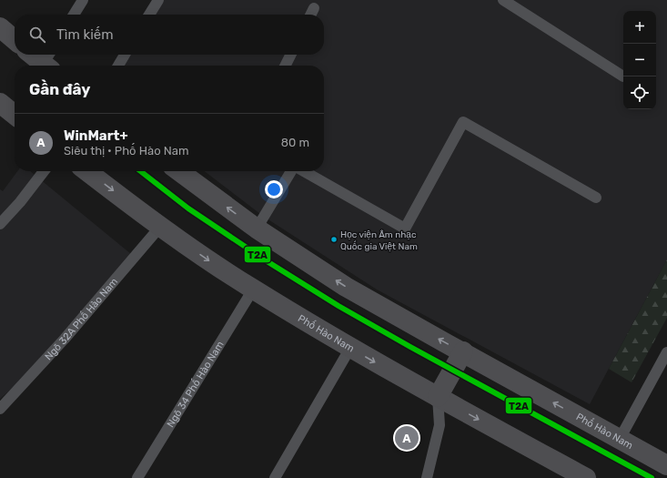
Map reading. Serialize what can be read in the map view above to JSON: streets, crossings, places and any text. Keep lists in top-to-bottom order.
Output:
{
  "streets": {
    "main road": ["Phố Hào Nam"],
    "lane": ["Ngõ 32A Phố Hào Nam", "Ngõ 34 Phố Hào Nam"]
  },
  "crossings": [
    ["Ngõ 32A Phố Hào Nam", "Phố Hào Nam"],
    ["Phố Hào Nam", "Ngõ 34 Phố Hào Nam"]
  ],
  "places": ["Học viện Âm nhạc Quốc gia Việt Nam"],
  "lines": ["transit line T2A"],
  "page": {
    "map_buttons": ["+", "−"],
    "search": "Tìm kiếm",
    "heading": "Gần đây",
    "list": [
      {
        "mark": "A",
        "name": "WinMart+",
        "note": "Siêu thị · Phố Hào Nam",
        "value": "80 m"
      }
    ],
    "pins": "A"
  }
}
